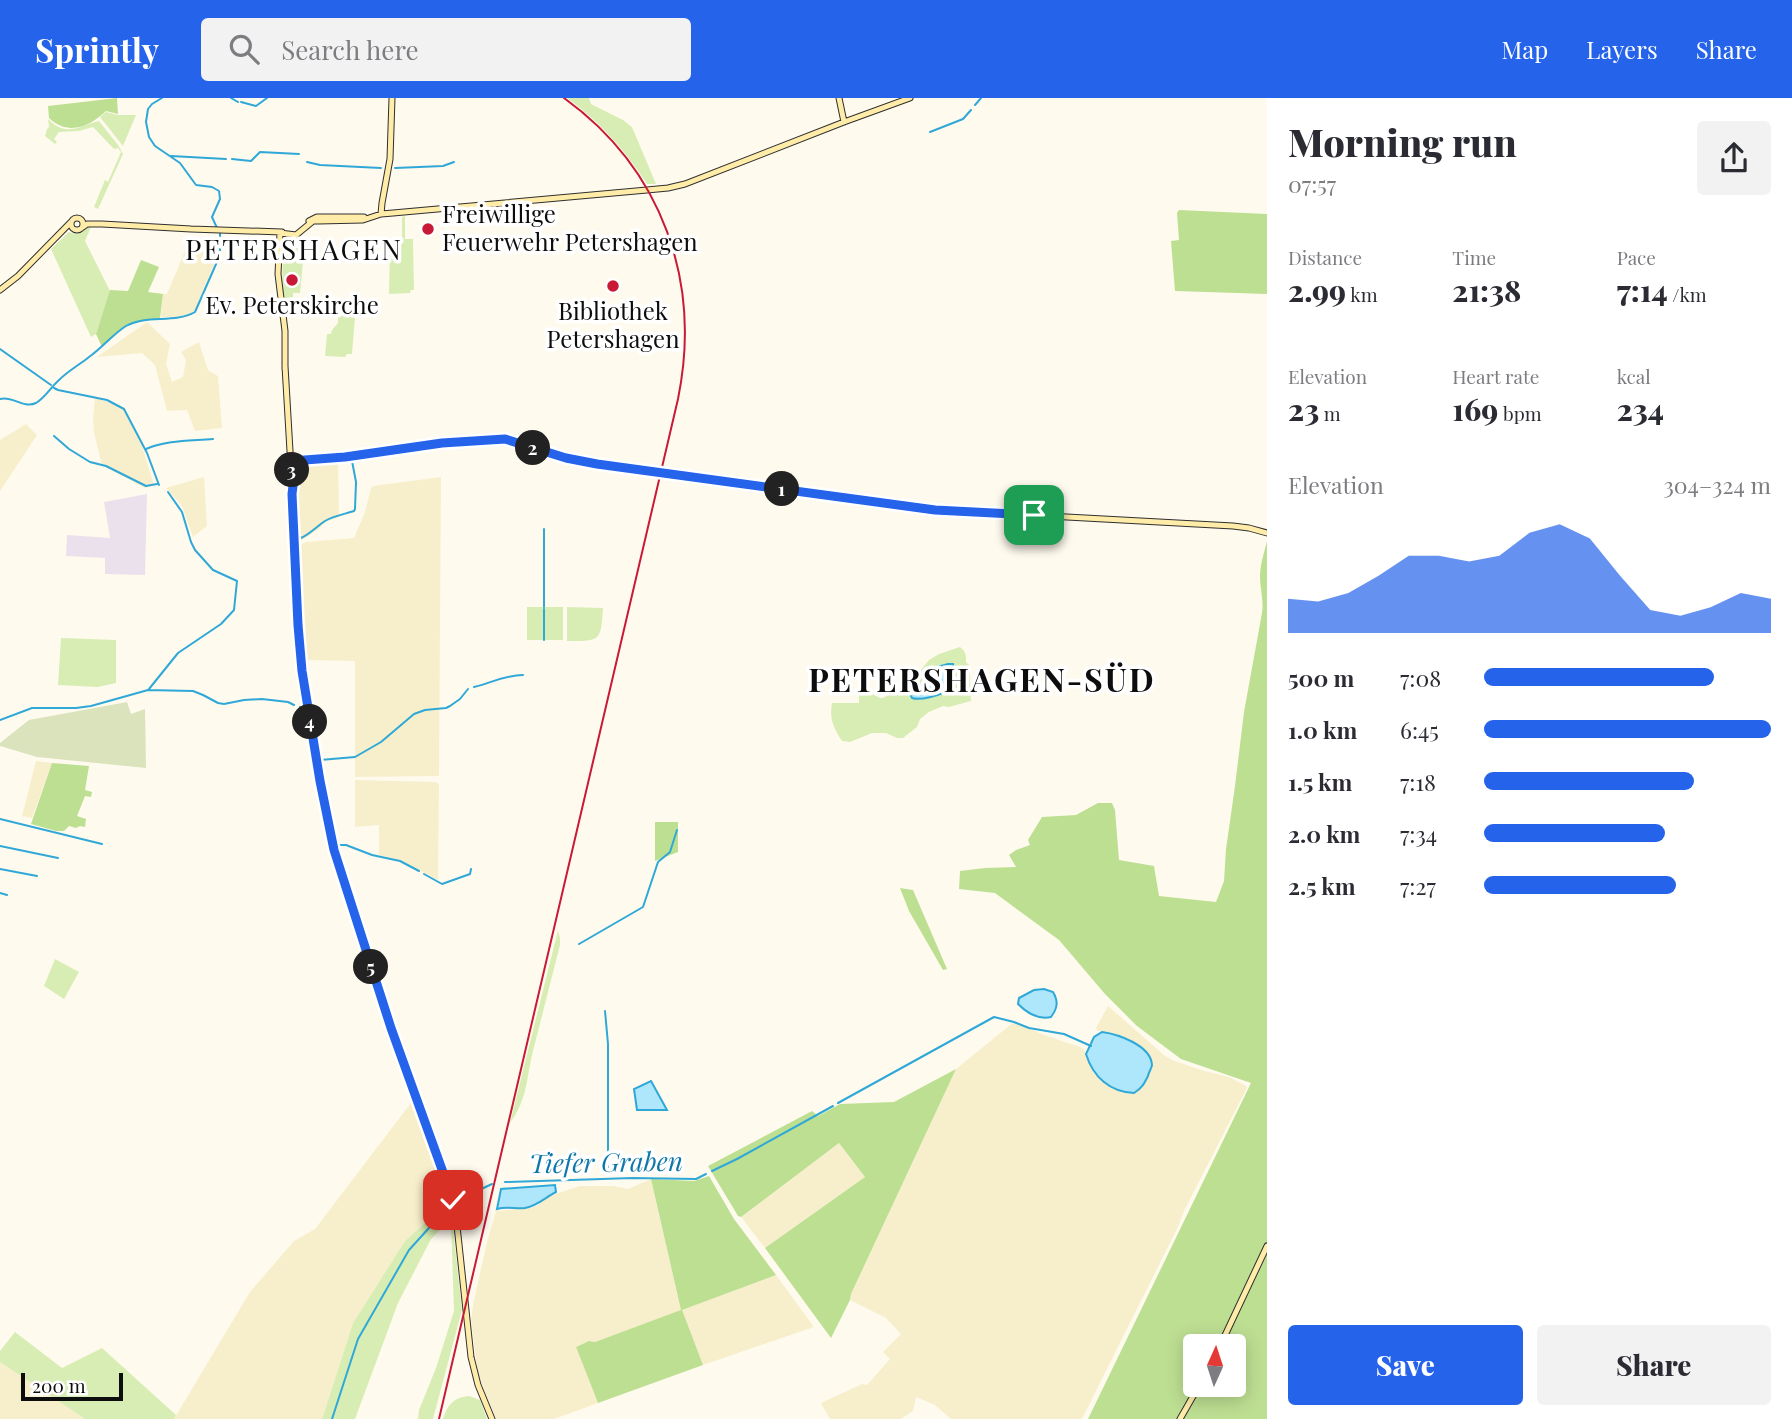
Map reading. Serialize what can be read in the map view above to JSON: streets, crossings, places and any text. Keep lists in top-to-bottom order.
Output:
{
  "districts": ["PETERSHAGEN", "PETERSHAGEN-SÜD"],
  "water": ["Tiefer Graben"],
  "places": ["Freiwillige Feuerwehr Petershagen", "Ev. Peterskirche", "Bibliothek Petershagen"],
  "scale_bar": "200 m",
  "north": "top",
  "page": {
    "header": "Sprintly",
    "search": "Search here",
    "nav": ["Map", "Layers", "Share"],
    "heading": ["Morning run", "07:57"],
    "stats": [
      ["Distance", "2.99 km"],
      ["Time", "21:38"],
      ["Pace", "7:14 /km"],
      ["Elevation", "23 m"],
      ["Heart rate", "169 bpm"],
      ["kcal", "234"]
    ],
    "pins": [
      "2",
      "3",
      "1",
      "4",
      "5"
    ],
    "chart": ["Elevation", "304–324 m"],
    "list": [
      {
        "name": "500 m",
        "note": "7:08"
      },
      {
        "name": "1.0 km",
        "note": "6:45"
      },
      {
        "name": "1.5 km",
        "note": "7:18"
      },
      {
        "name": "2.0 km",
        "note": "7:34"
      },
      {
        "name": "2.5 km",
        "note": "7:27"
      }
    ],
    "buttons": ["Save", "Share"],
    "scale": "200 m"
  }
}
